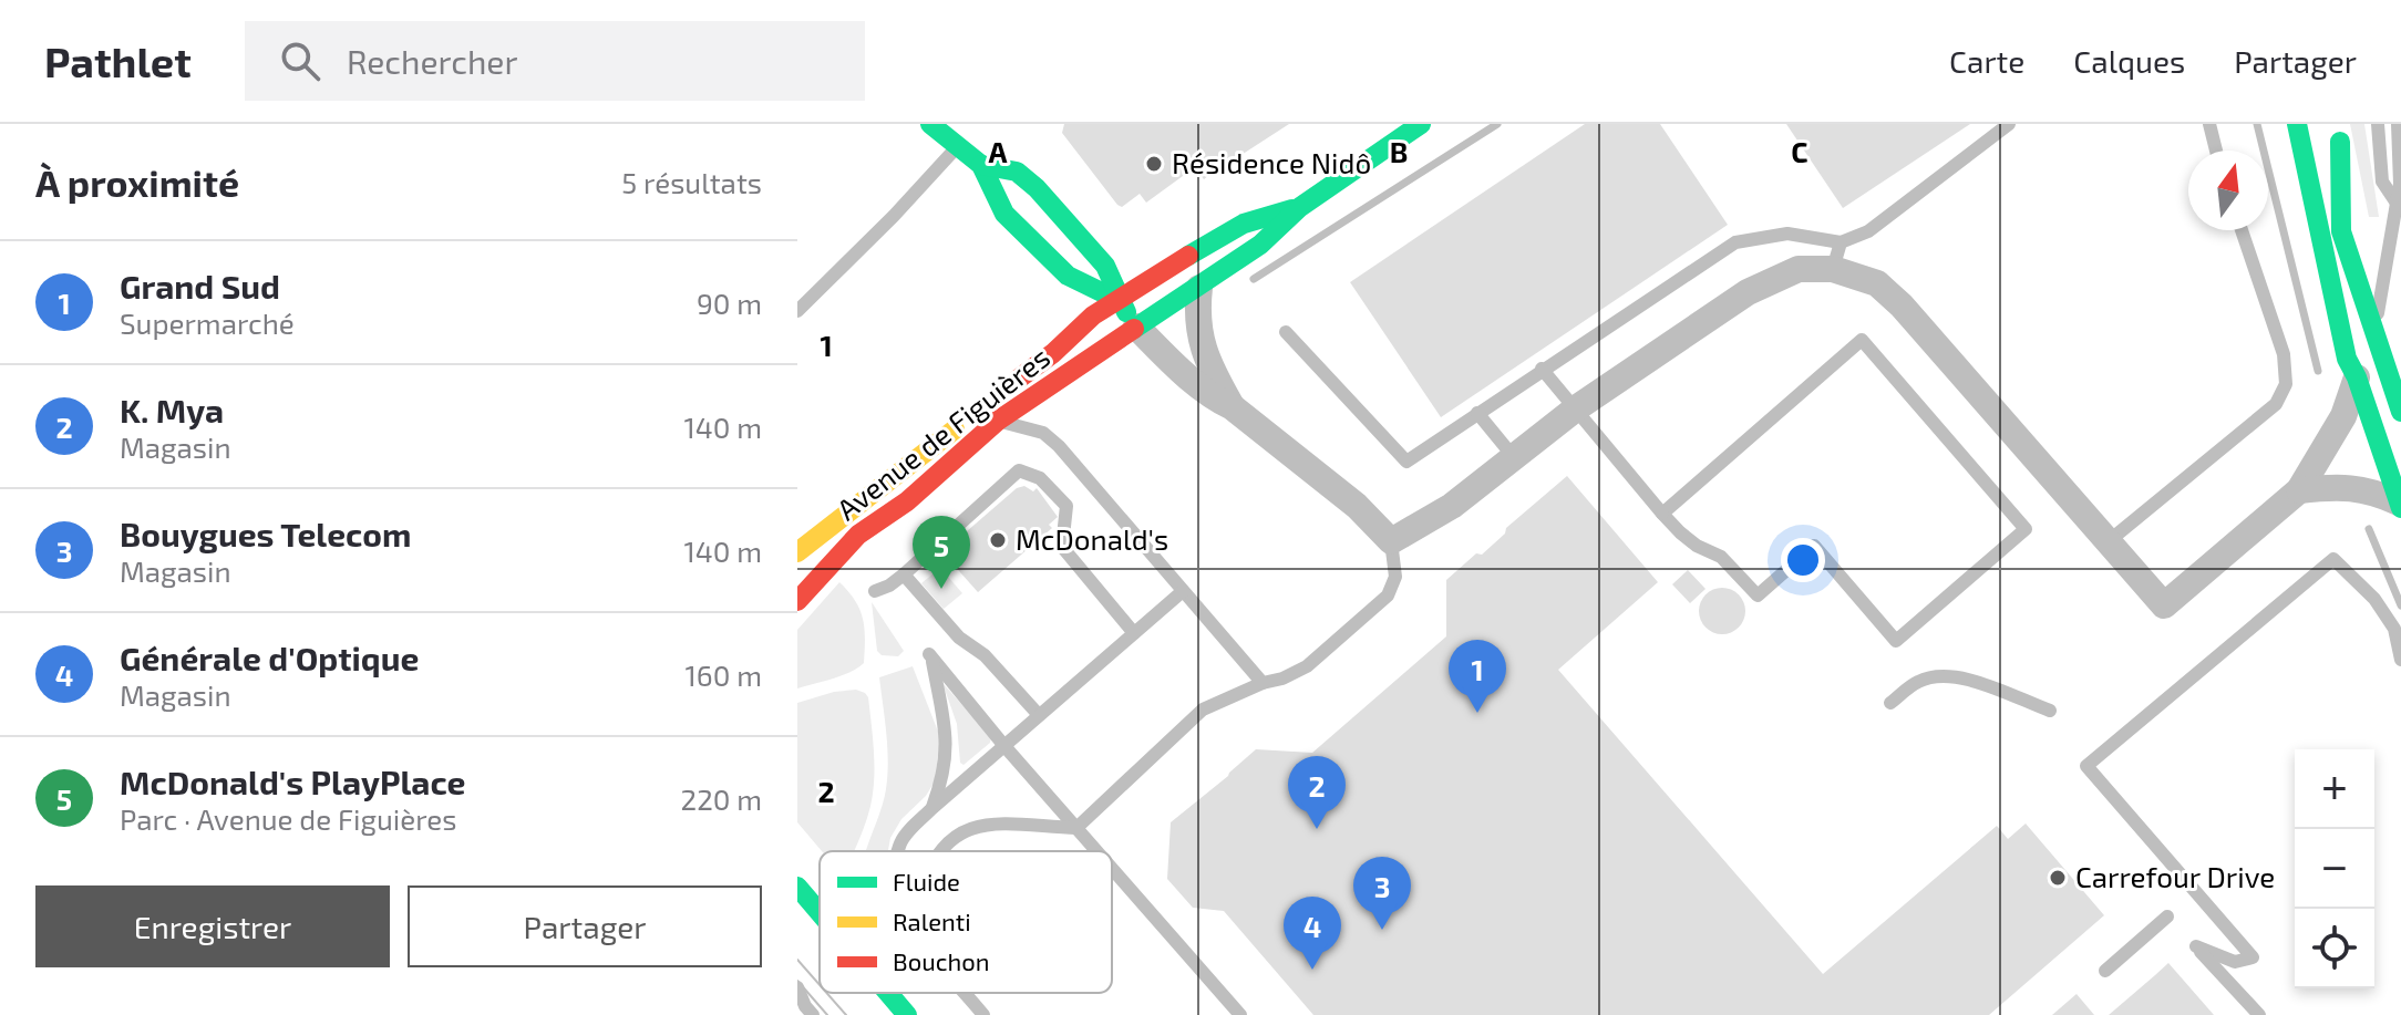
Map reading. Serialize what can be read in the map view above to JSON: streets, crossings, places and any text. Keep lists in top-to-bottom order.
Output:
{
  "streets": {
    "main road": ["Avenue de Figuières"]
  },
  "places": ["Résidence Nidô", "McDonald's", "Carrefour Drive"],
  "legend": ["Fluide", "Ralenti", "Bouchon"],
  "north": "top",
  "page": {
    "header": "Pathlet",
    "search": "Rechercher",
    "nav": ["Carte", "Calques", "Partager"],
    "heading": ["À proximité", "5 résultats"],
    "list": [
      {
        "mark": "1",
        "name": "Grand Sud",
        "note": "Supermarché",
        "value": "90 m"
      },
      {
        "mark": "2",
        "name": "K. Mya",
        "note": "Magasin",
        "value": "140 m"
      },
      {
        "mark": "3",
        "name": "Bouygues Telecom",
        "note": "Magasin",
        "value": "140 m"
      },
      {
        "mark": "4",
        "name": "Générale d'Optique",
        "note": "Magasin",
        "value": "160 m"
      },
      {
        "mark": "5",
        "name": "McDonald's PlayPlace",
        "note": "Parc · Avenue de Figuières",
        "value": "220 m"
      }
    ],
    "pins": [
      "5",
      "1",
      "2",
      "3",
      "4"
    ],
    "map_buttons": ["+", "−"],
    "buttons": ["Enregistrer", "Partager"]
  },
  "grid": {
    "columns": ["A", "B", "C"],
    "rows": ["1", "2"]
  }
}
